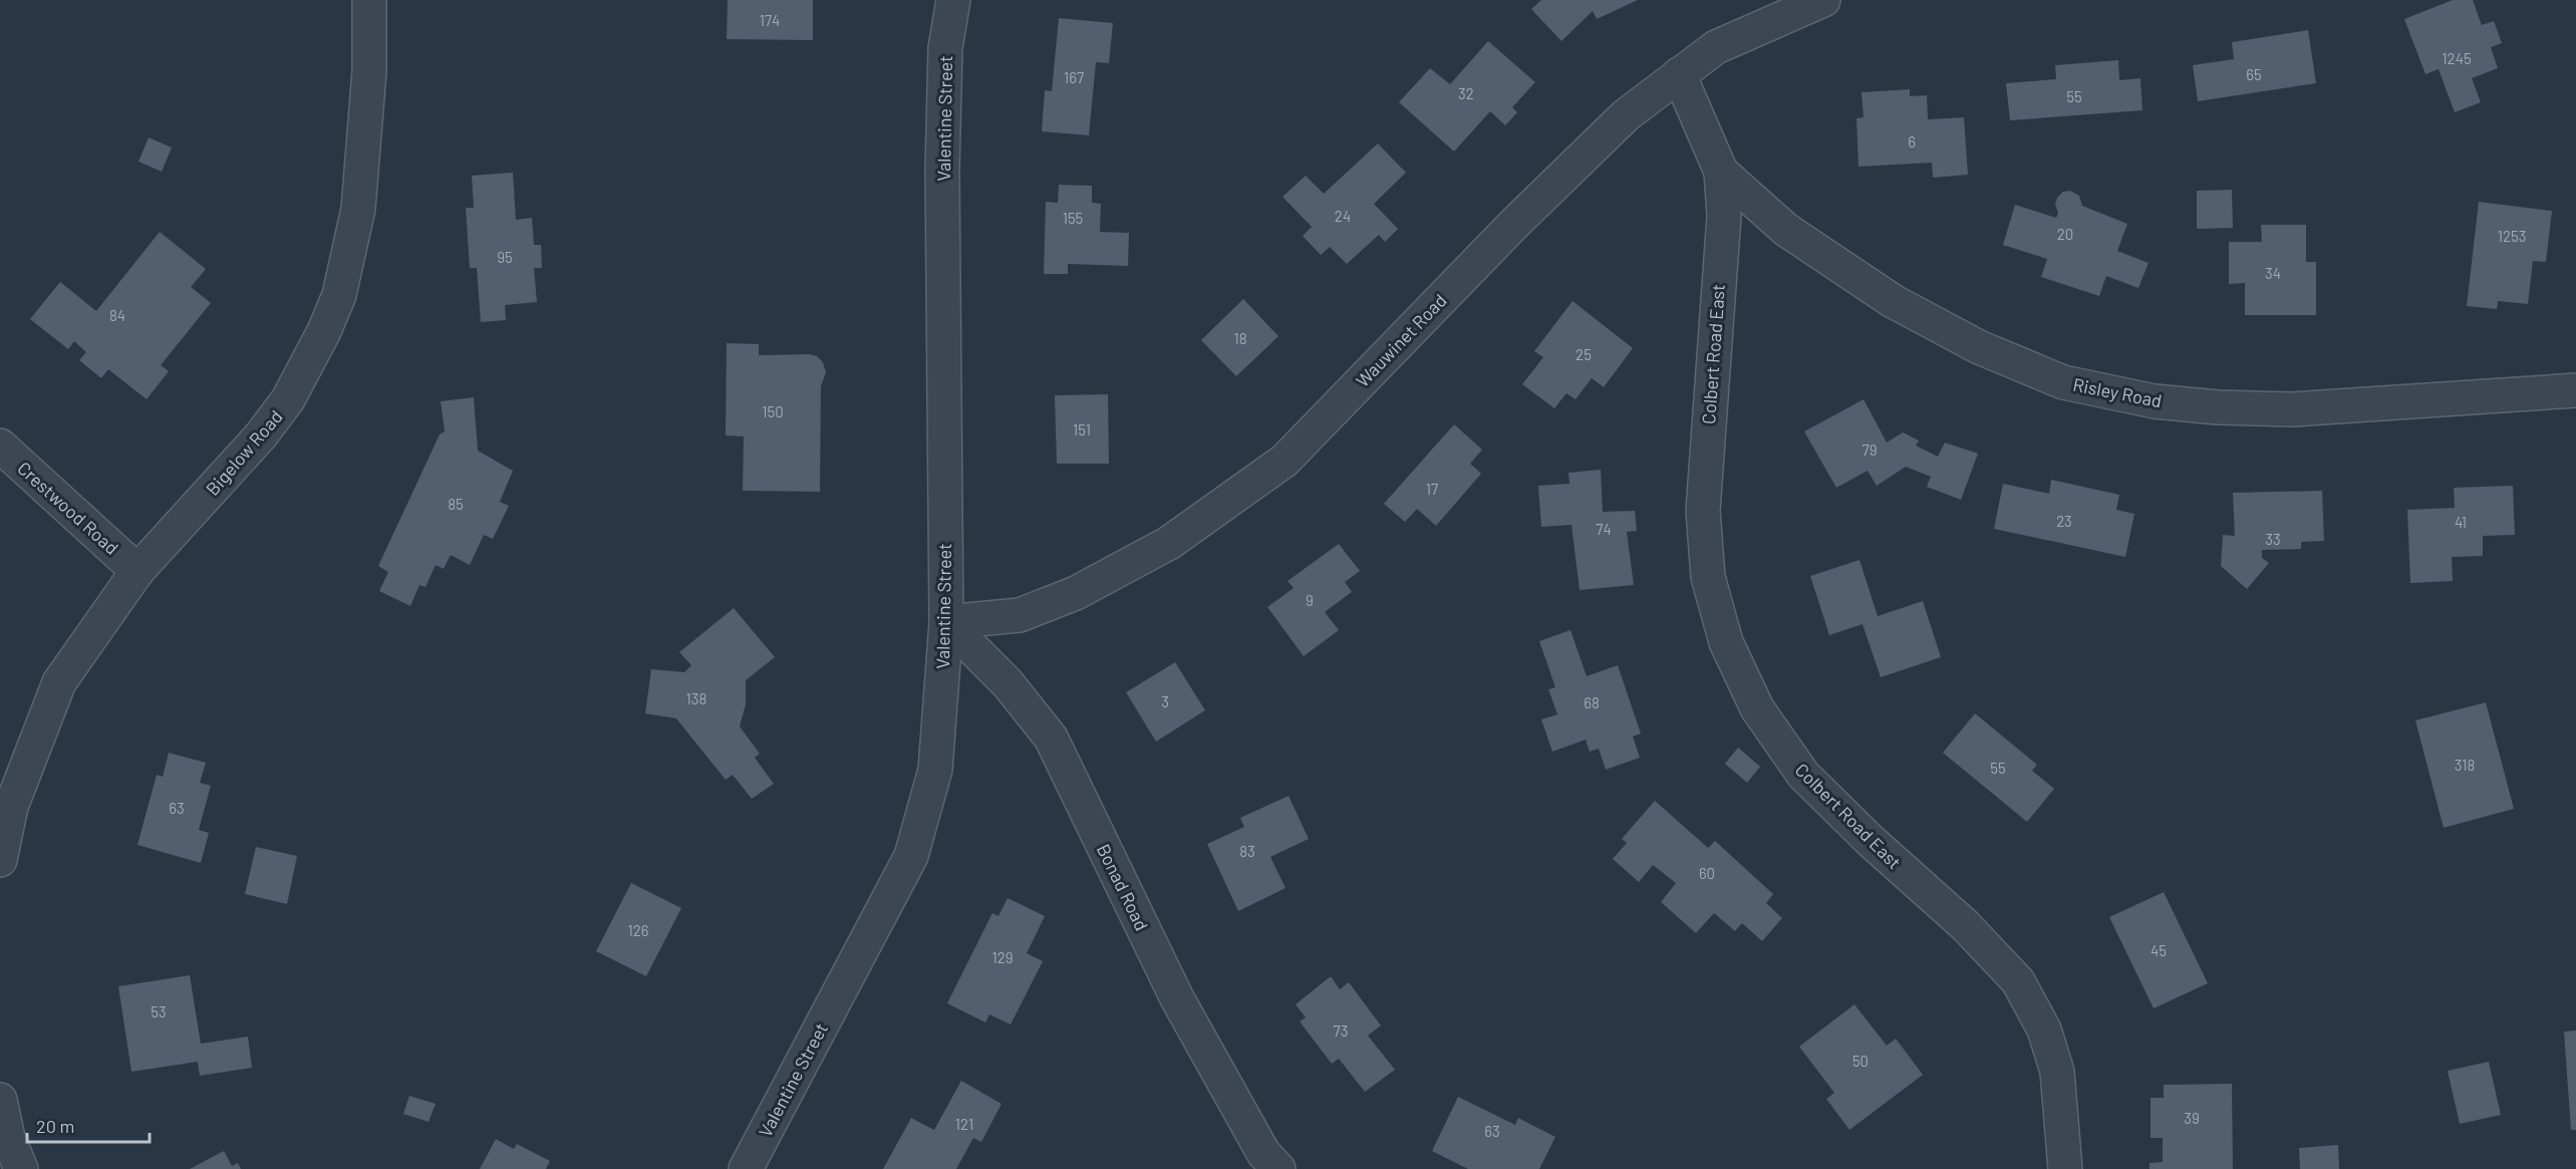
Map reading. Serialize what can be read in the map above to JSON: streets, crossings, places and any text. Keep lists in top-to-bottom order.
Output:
{
  "streets": {
    "street": [
      "Valentine Street",
      "Wauwinet Road",
      "Colbert Road East",
      "Risley Road",
      "Bigelow Road",
      "Crestwood Road",
      "Bonad Road"
    ]
  },
  "crossings": [
    ["Valentine Street", "Wauwinet Road"],
    ["Valentine Street", "Bonad Road"],
    ["Wauwinet Road", "Colbert Road East"],
    ["Wauwinet Road", "Bonad Road"],
    ["Colbert Road East", "Risley Road"],
    ["Bigelow Road", "Crestwood Road"]
  ],
  "house_numbers": [
    "174",
    "1245",
    "65",
    "167",
    "32",
    "55",
    "6",
    "24",
    "155",
    "20",
    "1253",
    "95",
    "34",
    "84",
    "18",
    "25",
    "150",
    "151",
    "79",
    "17",
    "85",
    "23",
    "41",
    "74",
    "33",
    "9",
    "138",
    "3",
    "68",
    "318",
    "55",
    "63",
    "83",
    "60",
    "126",
    "45",
    "129",
    "53",
    "73",
    "50",
    "39",
    "121",
    "63"
  ],
  "scale_bar": "20 m"
}
